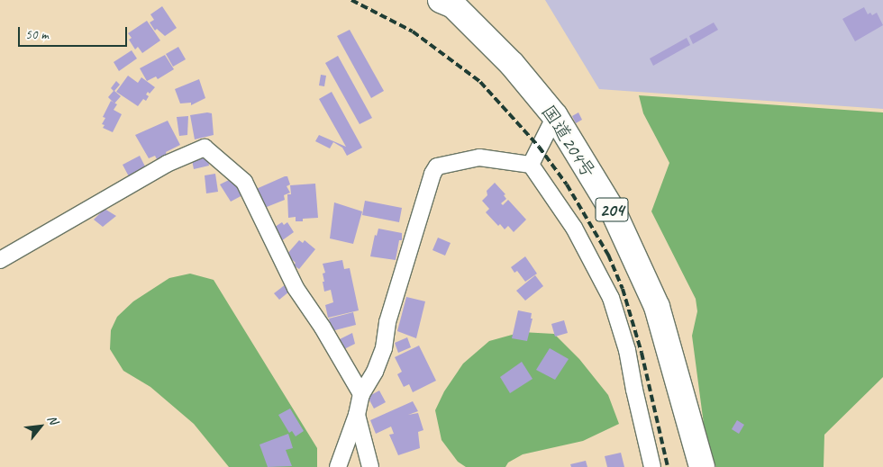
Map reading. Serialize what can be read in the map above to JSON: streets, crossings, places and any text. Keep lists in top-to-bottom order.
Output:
{
  "streets": {
    "highway": ["国道204号", "204"]
  },
  "scale_bar": "50 m",
  "north": "top right"
}
